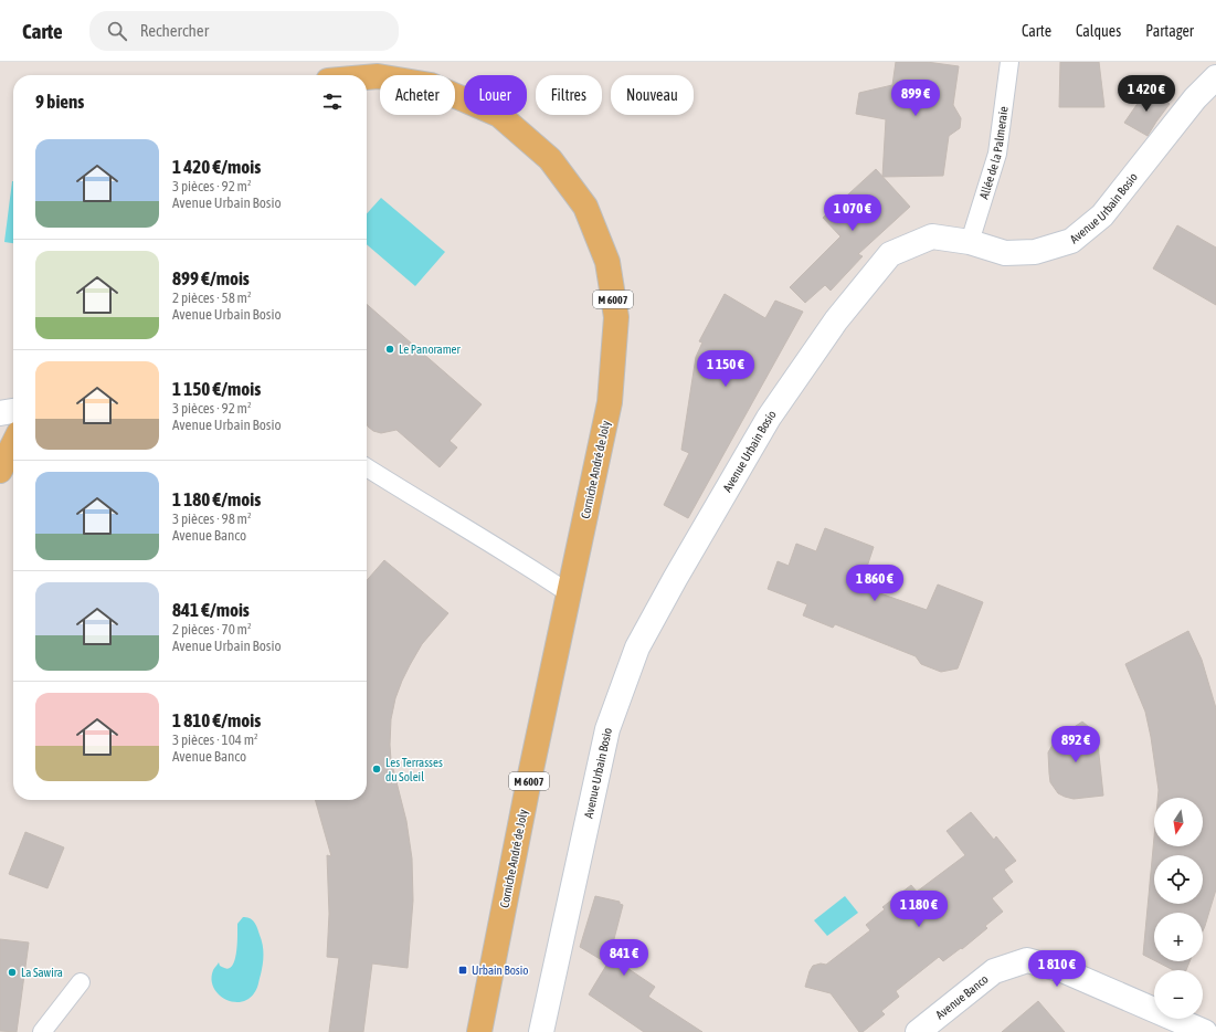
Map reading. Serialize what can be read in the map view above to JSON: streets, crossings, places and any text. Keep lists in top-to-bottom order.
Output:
{
  "streets": {
    "main road": ["M 6007", "Corniche André de Joly"],
    "street": ["Avenue Urbain Bosio", "Avenue Banco"],
    "lane": ["Allée de la Palmeraie"]
  },
  "crossings": [
    ["Allée de la Palmeraie", "Avenue Urbain Bosio"]
  ],
  "places": {
    "other": ["Le Panoramer", "Les Terrasses du Soleil", "La Sawira"],
    "transit": ["Urbain Bosio"]
  },
  "north": "bottom",
  "page": {
    "header": "Carte",
    "search": "Rechercher",
    "nav": ["Carte", "Calques", "Partager"],
    "price": [
      "1 420 €",
      "899 €",
      "1 070 €",
      "1 150 €",
      "1 860 €",
      "892 €",
      "1 180 €",
      "841 €",
      "1 810 €"
    ],
    "chip": [
      "Acheter",
      "Louer",
      "Filtres",
      "Nouveau"
    ],
    "heading": "9 biens",
    "list": [
      {
        "name": "1 420 €/mois",
        "note": "3 pièces · 92 m² · Avenue Urbain Bosio"
      },
      {
        "name": "899 €/mois",
        "note": "2 pièces · 58 m² · Avenue Urbain Bosio"
      },
      {
        "name": "1 150 €/mois",
        "note": "3 pièces · 92 m² · Avenue Urbain Bosio"
      },
      {
        "name": "1 180 €/mois",
        "note": "3 pièces · 98 m² · Avenue Banco"
      },
      {
        "name": "841 €/mois",
        "note": "2 pièces · 70 m² · Avenue Urbain Bosio"
      },
      {
        "name": "1 810 €/mois",
        "note": "3 pièces · 104 m² · Avenue Banco"
      }
    ],
    "map_buttons": ["+", "−"]
  }
}
